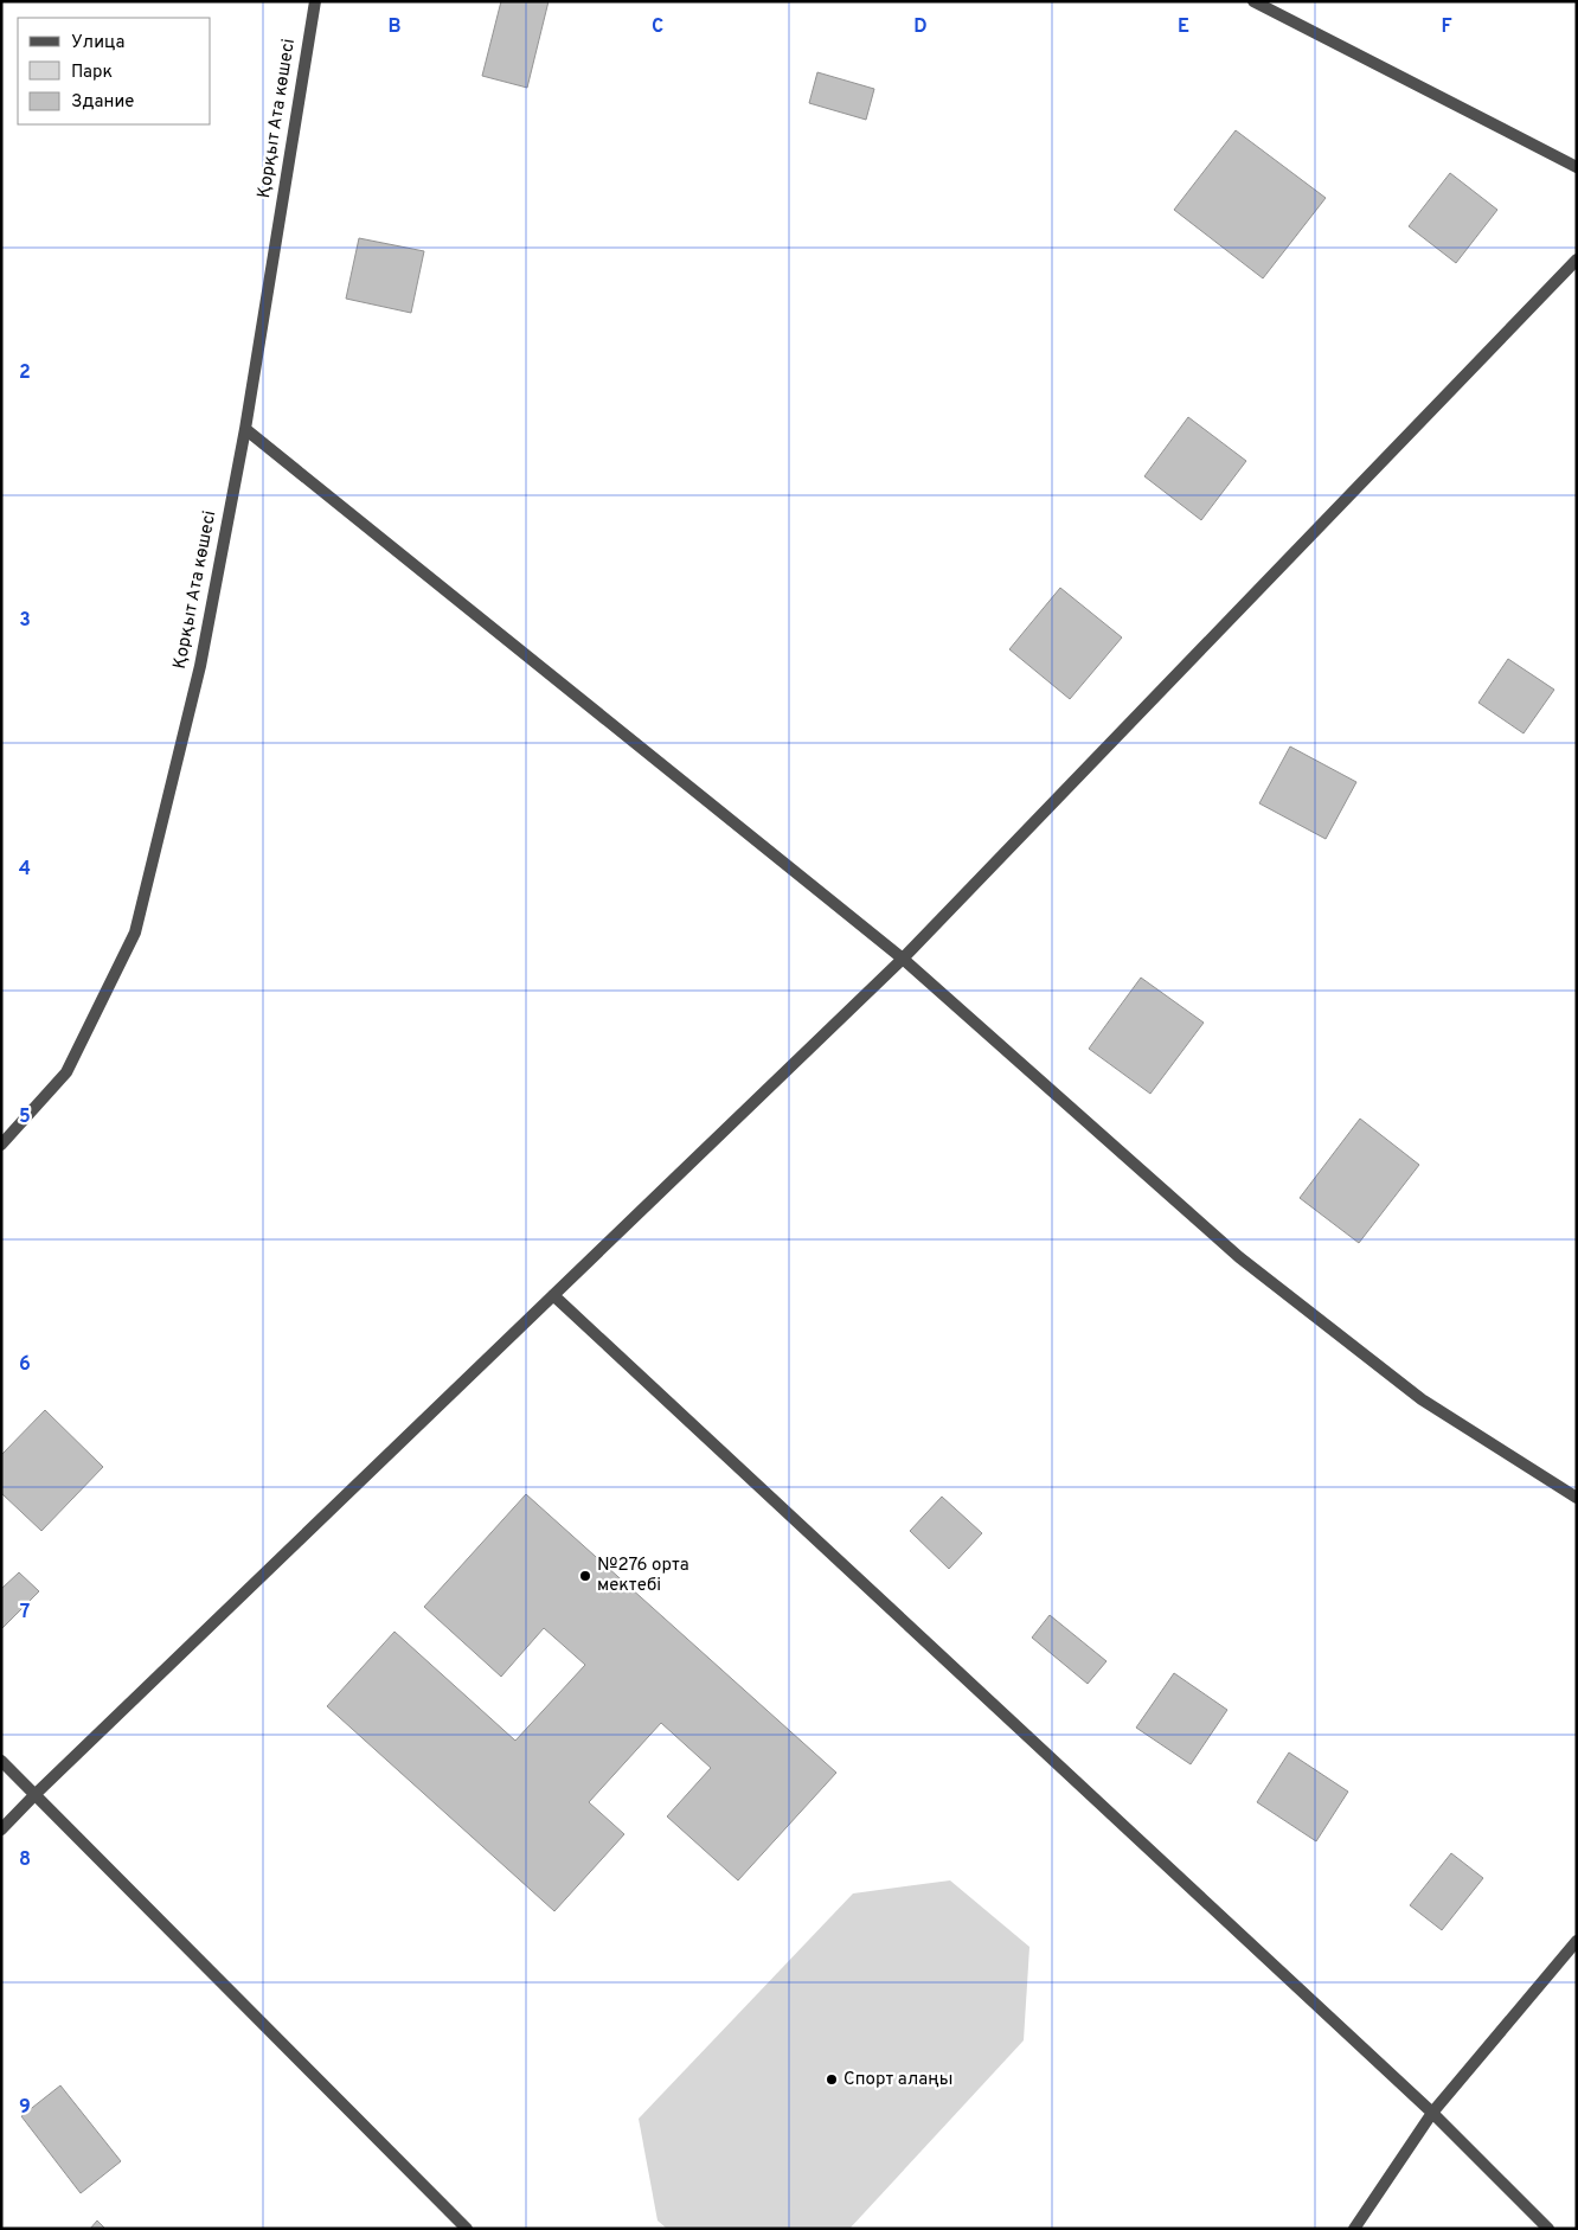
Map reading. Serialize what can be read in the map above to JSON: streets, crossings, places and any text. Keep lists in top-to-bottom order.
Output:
{
  "streets": {
    "street": ["Қорқыт Ата көшесі"]
  },
  "places": ["№276 орта мектебі", "Спорт алаңы"],
  "legend": ["Улица", "Парк", "Здание"],
  "grid": {
    "columns": [
      "B",
      "C",
      "D",
      "E",
      "F"
    ],
    "rows": [
      "2",
      "3",
      "4",
      "5",
      "6",
      "7",
      "8",
      "9"
    ]
  }
}
